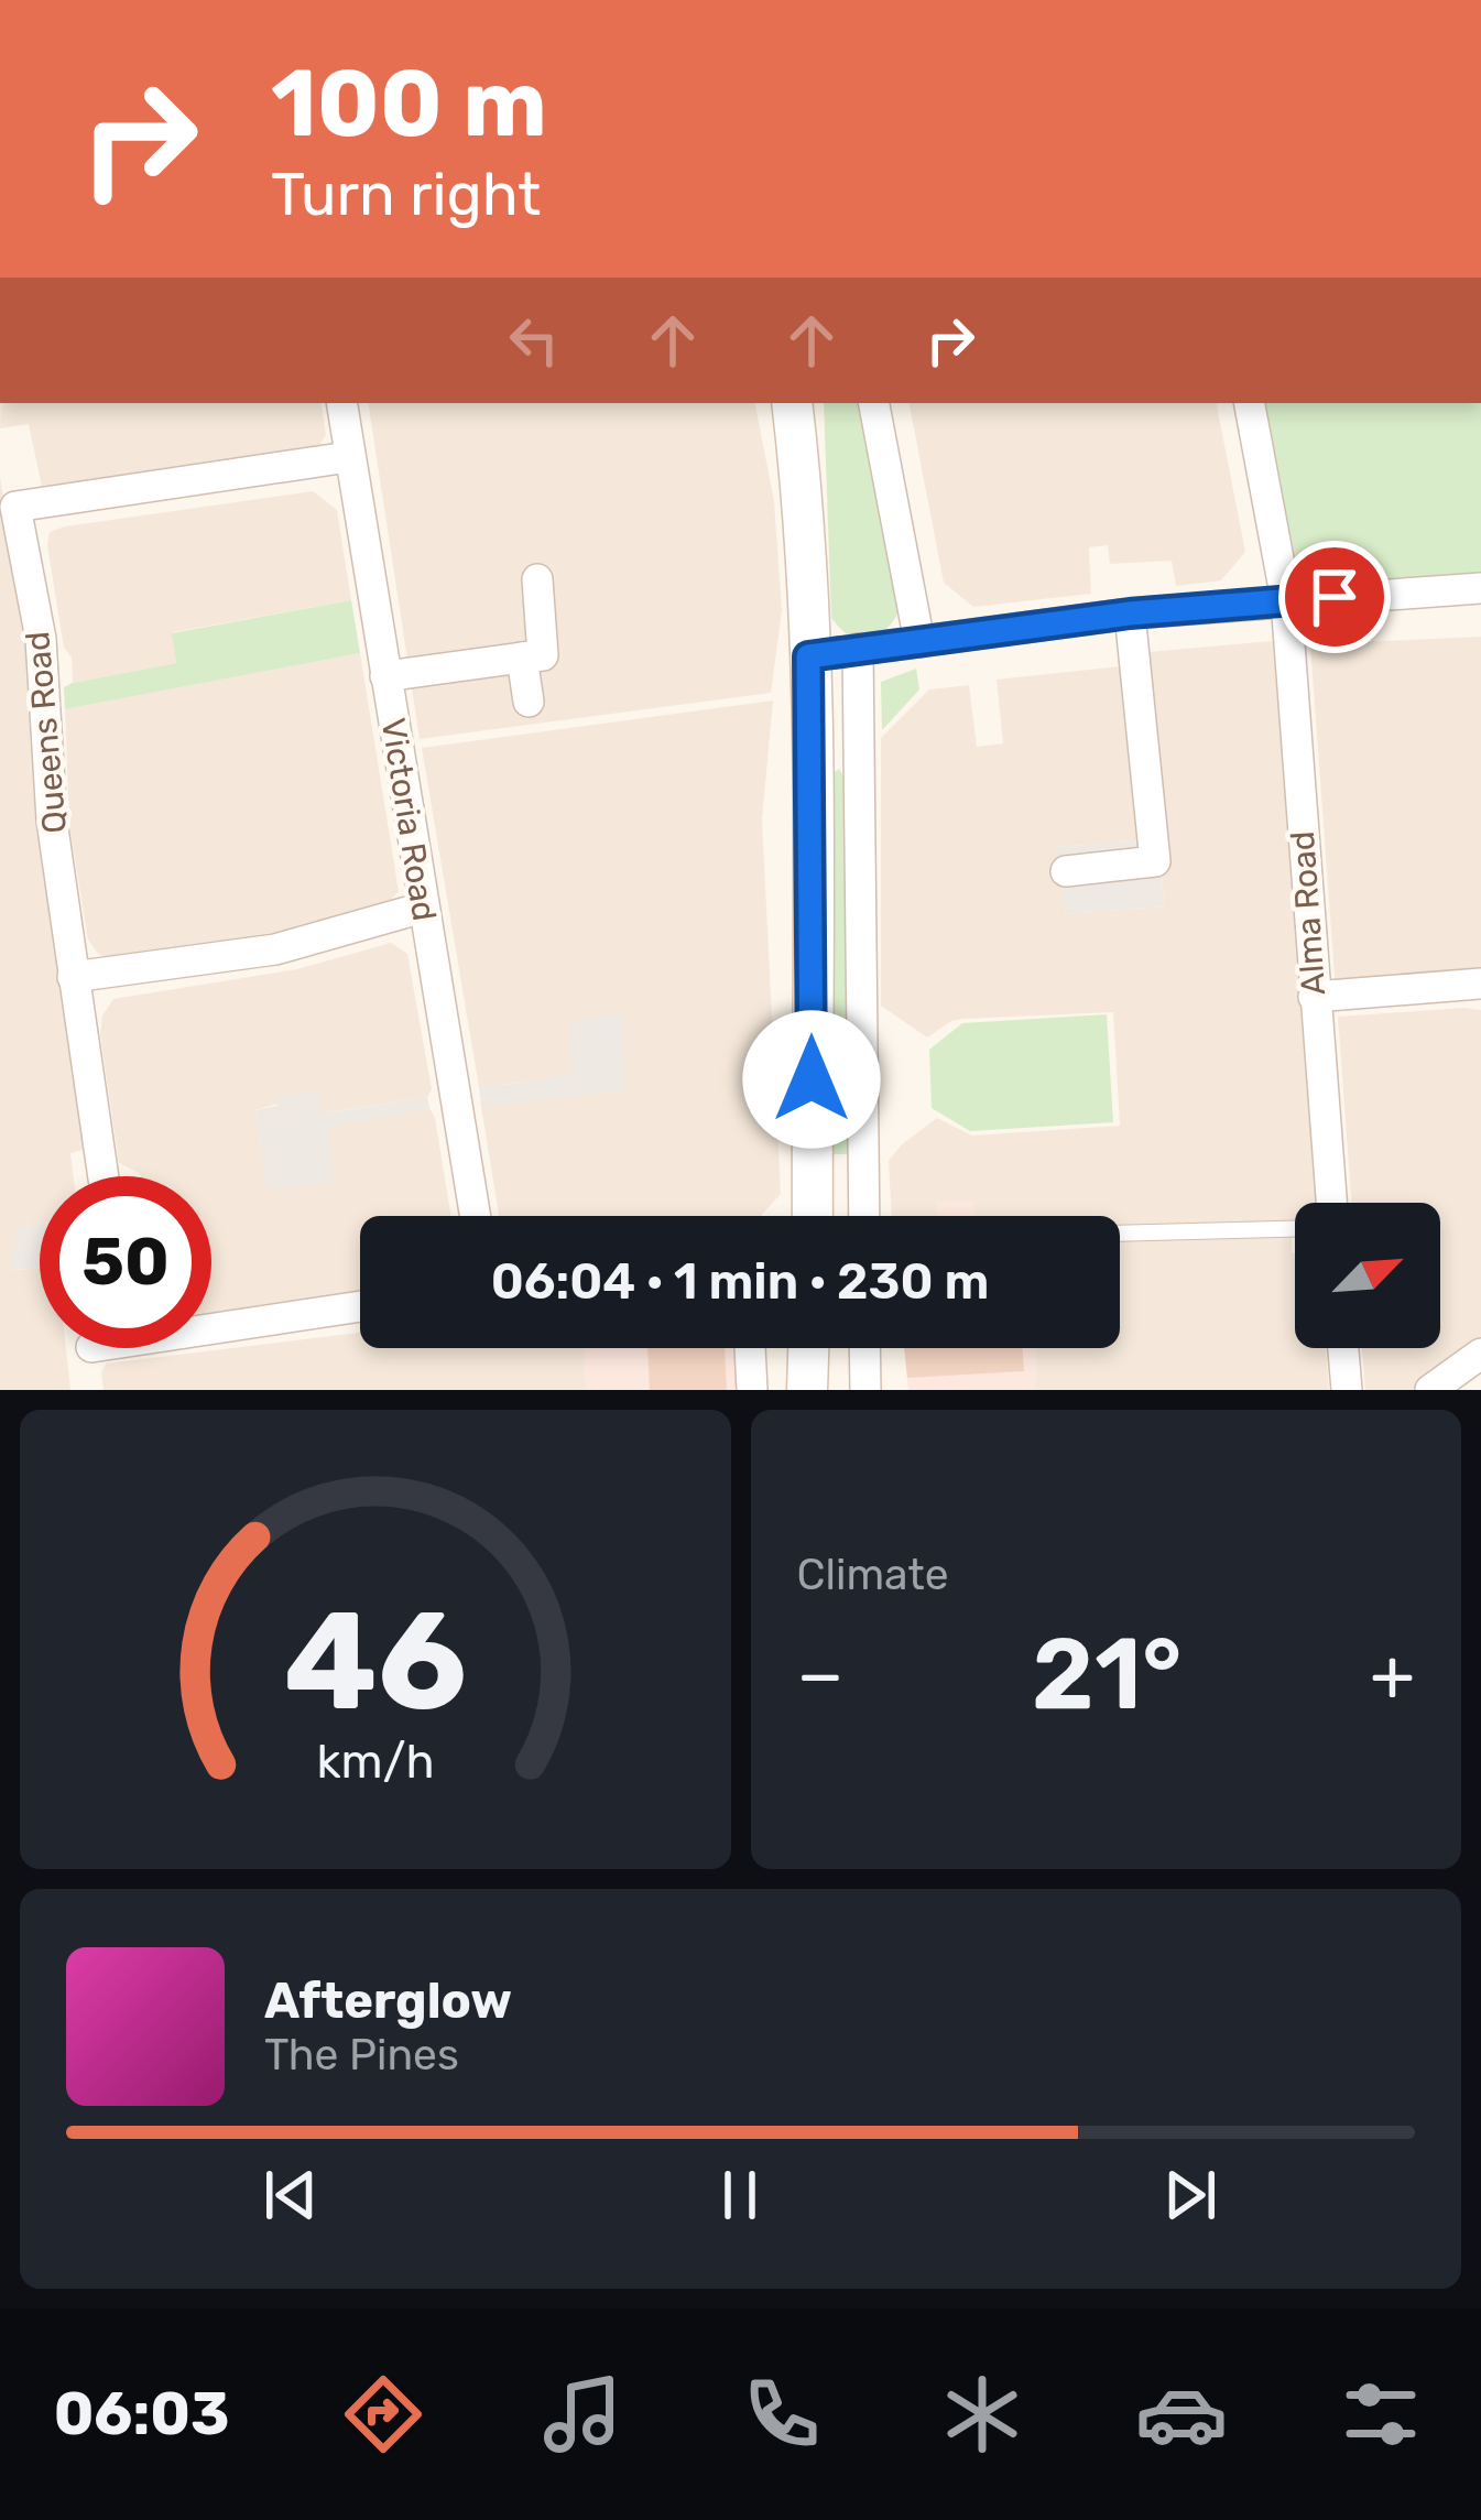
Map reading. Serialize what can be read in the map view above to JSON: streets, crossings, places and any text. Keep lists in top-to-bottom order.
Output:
{
  "streets": {
    "street": ["Queens Road", "Victoria Road", "Alma Road"]
  },
  "crossings": [
    ["Queens Road", "Victoria Road"]
  ],
  "north": "top right",
  "page": {
    "turn": ["100 m", "Turn right"],
    "limit": "50",
    "trip": "06:04 · 1 min · 230 m",
    "tile": "Climate",
    "heat": ["−", "21°", "+"],
    "song": ["Afterglow", "The Pines"],
    "tabs": "06:03",
    "gauge": ["46", "km/h"]
  }
}
